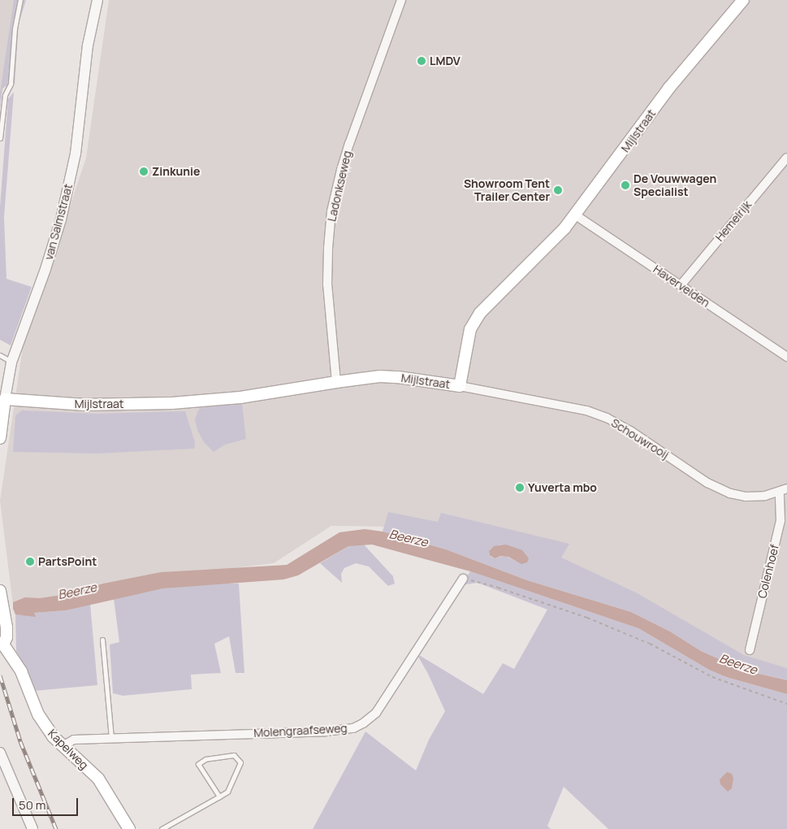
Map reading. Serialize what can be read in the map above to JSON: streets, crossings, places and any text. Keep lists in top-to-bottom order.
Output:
{
  "streets": {
    "main road": ["Mijlstraat", "van Salmstraat", "Kapelweg"],
    "street": [
      "Ladonkseweg",
      "Hemelrijk",
      "Havervelden",
      "Schouwrooij",
      "Colenhoef",
      "Molengraafseweg"
    ]
  },
  "crossings": [
    ["Mijlstraat", "Ladonkseweg"],
    ["Mijlstraat", "van Salmstraat"],
    ["Mijlstraat", "Havervelden"],
    ["Mijlstraat", "Schouwrooij"],
    ["Hemelrijk", "Havervelden"],
    ["Schouwrooij", "Colenhoef"],
    ["Molengraafseweg", "Kapelweg"]
  ],
  "water": ["Beerze"],
  "places": [
    "LMDV",
    "Zinkunie",
    "De Vouwwagen Specialist",
    "Showroom Tent Trailer Center",
    "Yuverta mbo",
    "PartsPoint"
  ],
  "scale_bar": "50 m"
}
